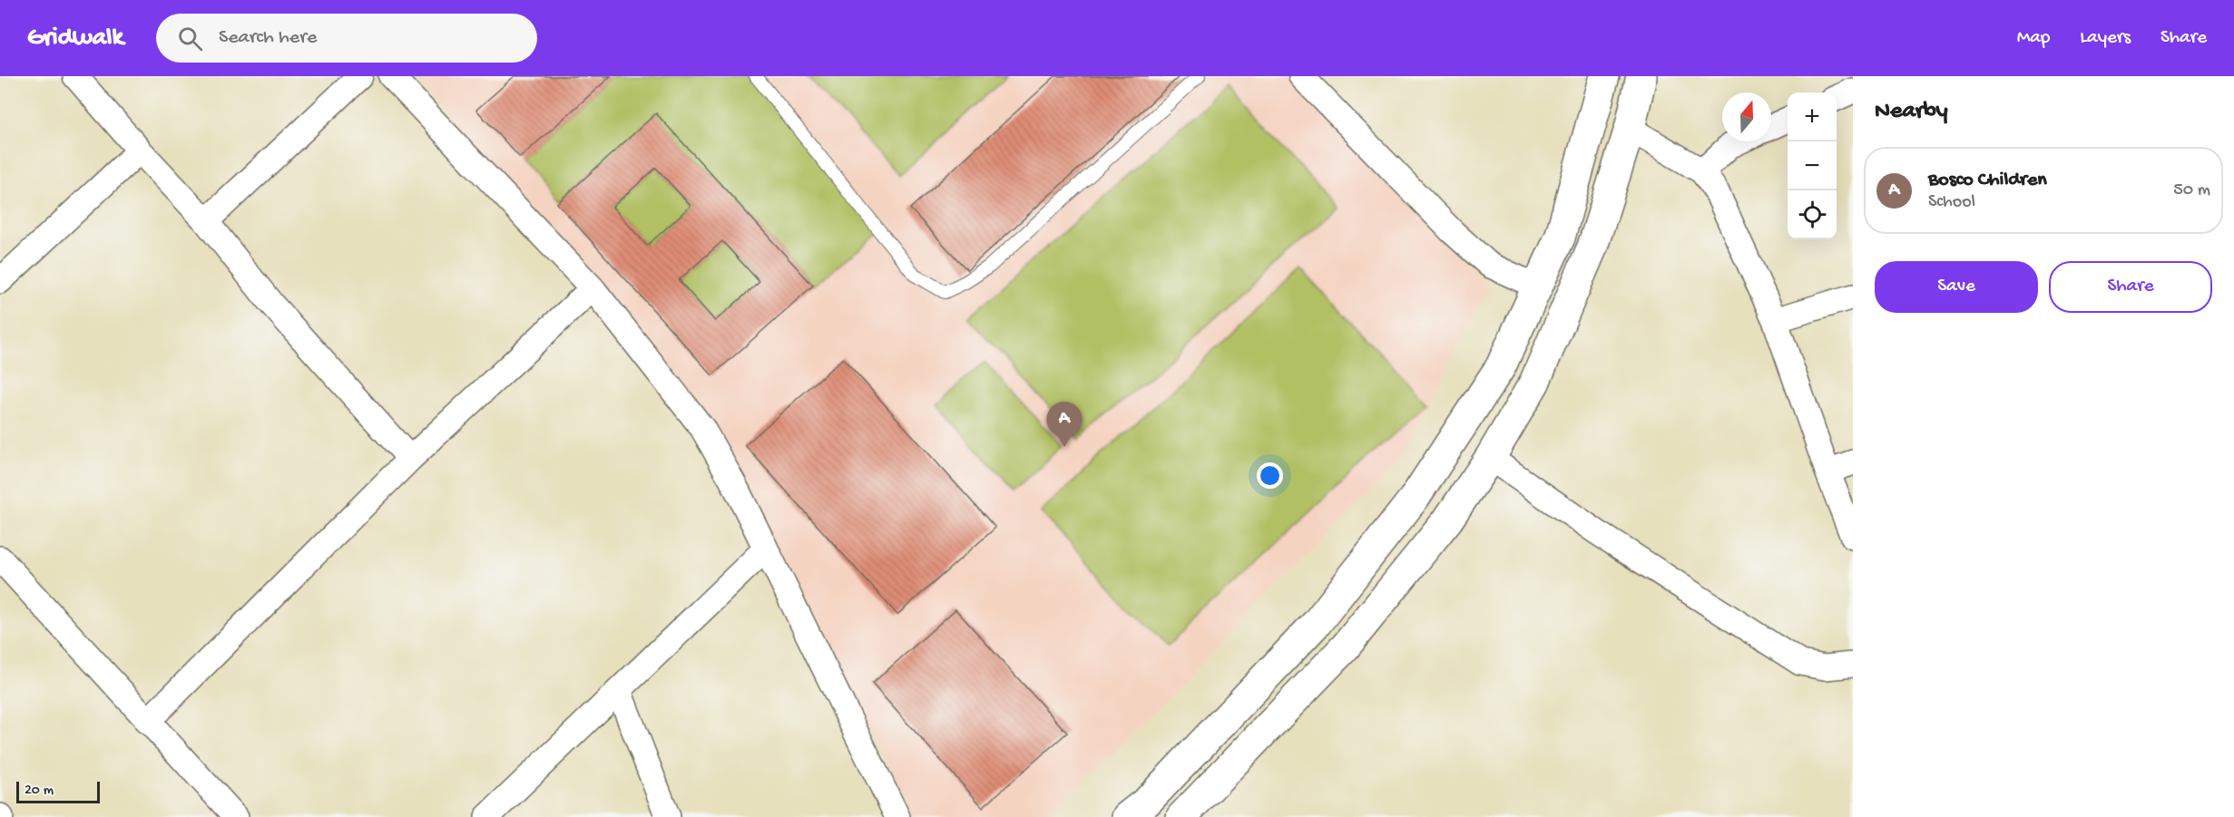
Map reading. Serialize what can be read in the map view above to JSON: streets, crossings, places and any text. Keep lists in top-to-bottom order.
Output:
{
  "scale_bar": "20 m",
  "north": "top",
  "page": {
    "header": "Gridwalk",
    "search": "Search here",
    "nav": ["Map", "Layers", "Share"],
    "heading": "Nearby",
    "map_buttons": ["+", "−"],
    "list": [
      {
        "mark": "A",
        "name": "Bosco Children",
        "note": "School",
        "value": "50 m"
      }
    ],
    "buttons": ["Save", "Share"],
    "pins": "A",
    "scale": "20 m"
  }
}
